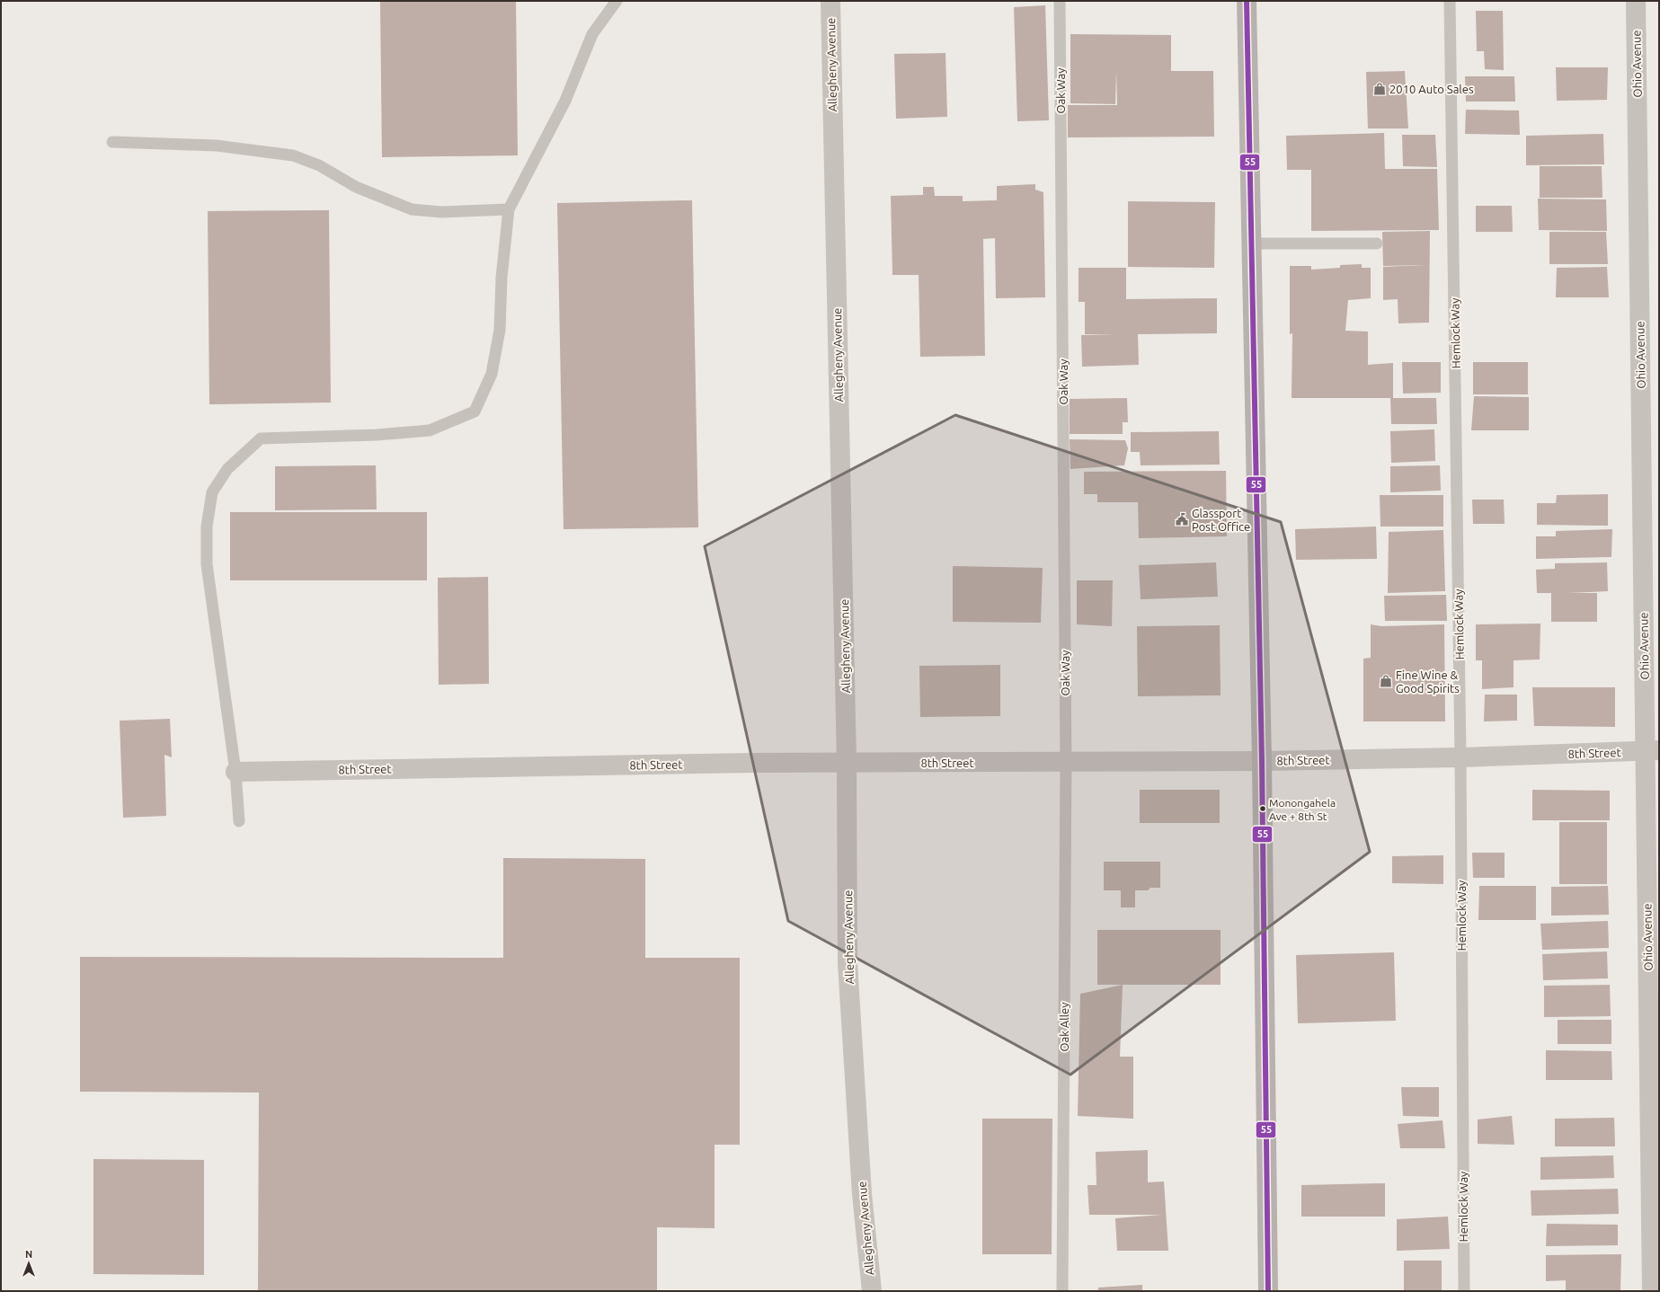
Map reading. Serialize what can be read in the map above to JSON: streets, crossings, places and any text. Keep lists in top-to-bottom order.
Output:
{
  "streets": {
    "street": ["Ohio Avenue", "Allegheny Avenue", "8th Street"],
    "lane": ["Oak Way", "Hemlock Way", "Oak Alley"]
  },
  "crossings": [
    ["Ohio Avenue", "8th Street"],
    ["Allegheny Avenue", "8th Street"],
    ["Oak Way", "8th Street"],
    ["Oak Way", "Oak Alley"],
    ["Hemlock Way", "8th Street"],
    ["8th Street", "Oak Alley"]
  ],
  "places": {
    "shop": ["2010 Auto Sales", "Fine Wine & Good Spirits"],
    "public building": ["Glassport Post Office"],
    "other": ["Monongahela Ave + 8th St"]
  },
  "lines": ["transit line 55"],
  "north": "top"
}
